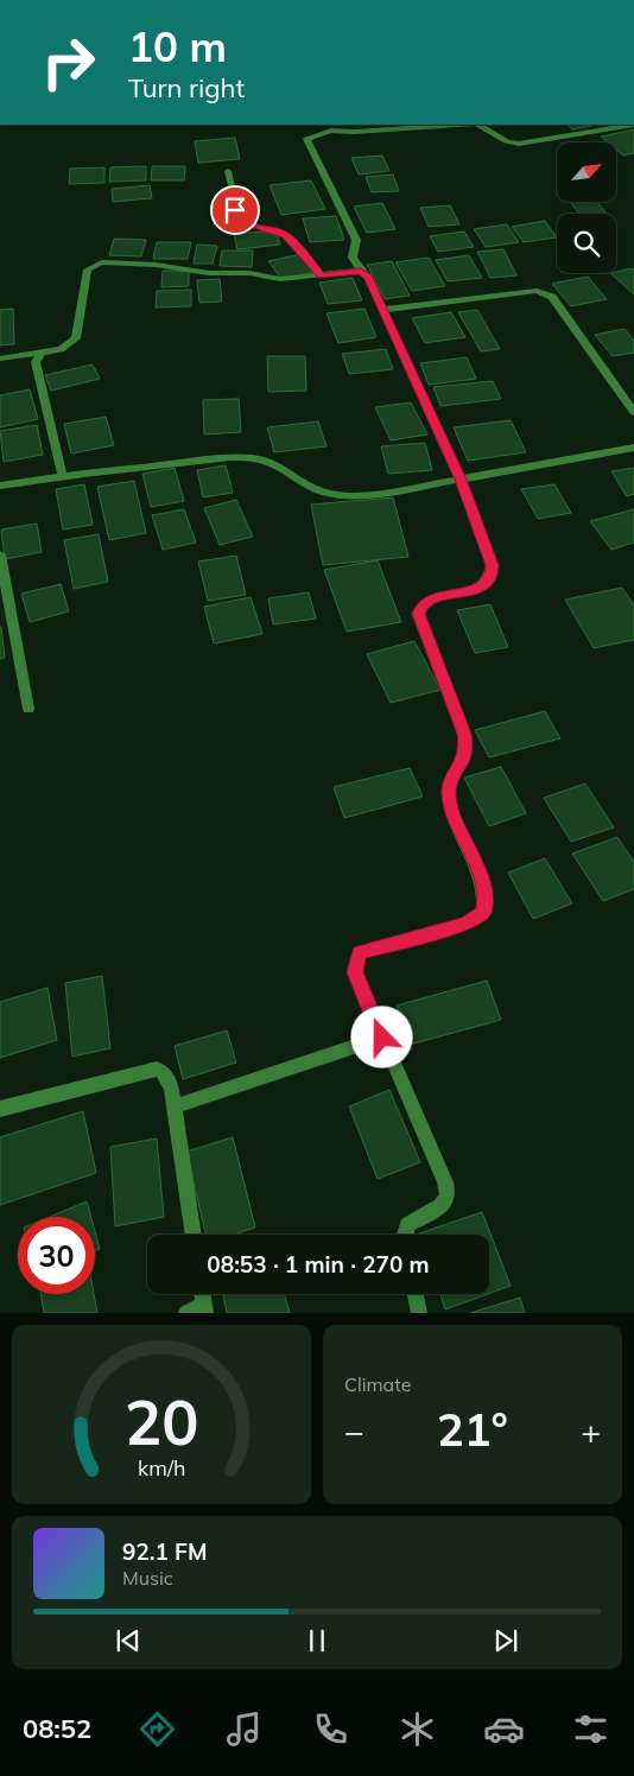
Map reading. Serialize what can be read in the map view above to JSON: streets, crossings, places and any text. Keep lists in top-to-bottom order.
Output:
{
  "north": "top right",
  "page": {
    "turn": ["10 m", "Turn right"],
    "limit": "30",
    "trip": "08:53 · 1 min · 270 m",
    "tile": "Climate",
    "heat": ["−", "21°", "+"],
    "song": ["92.1 FM", "Music"],
    "tabs": "08:52",
    "gauge": ["20", "km/h"]
  }
}
